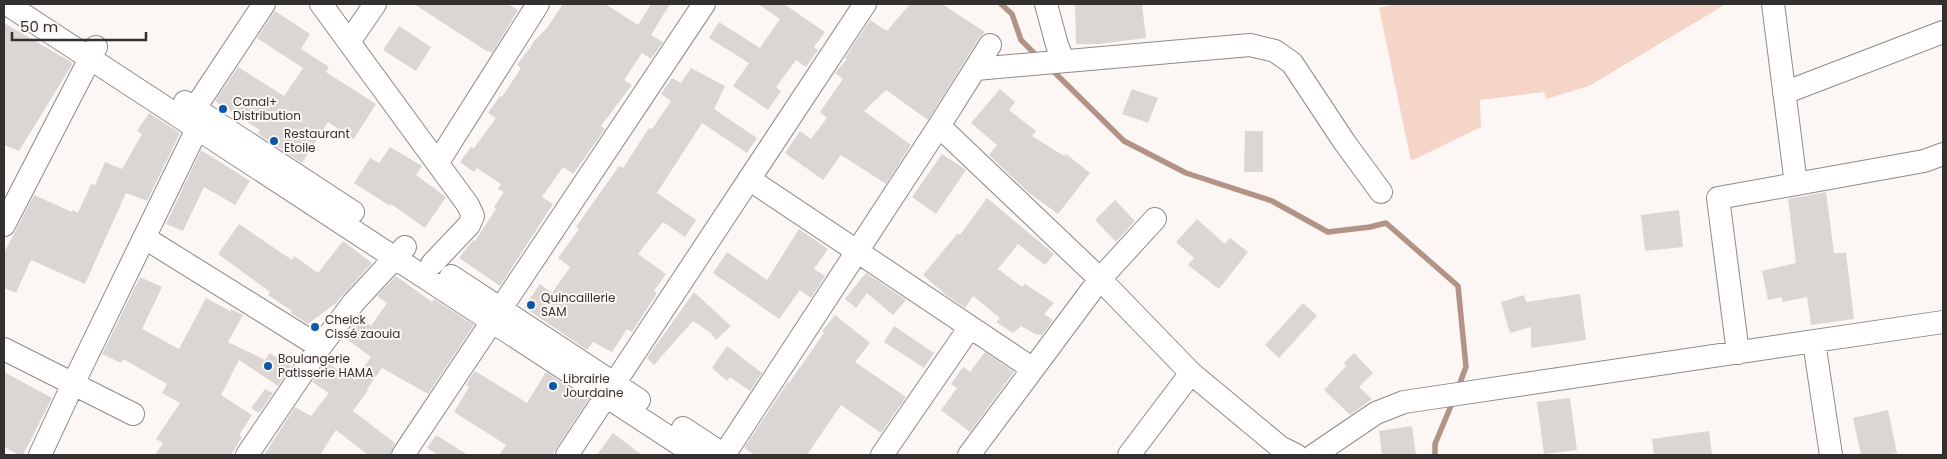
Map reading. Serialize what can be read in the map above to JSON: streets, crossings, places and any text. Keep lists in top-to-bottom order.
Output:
{
  "places": [
    "Canal+ Distribution",
    "Restaurant Etoile",
    "Quincaillerie SAM",
    "Cheick Cissé zaouia",
    "Boulangerie Patisserie HAMA",
    "Librairie Jourdaine"
  ],
  "scale_bar": "50 m"
}
